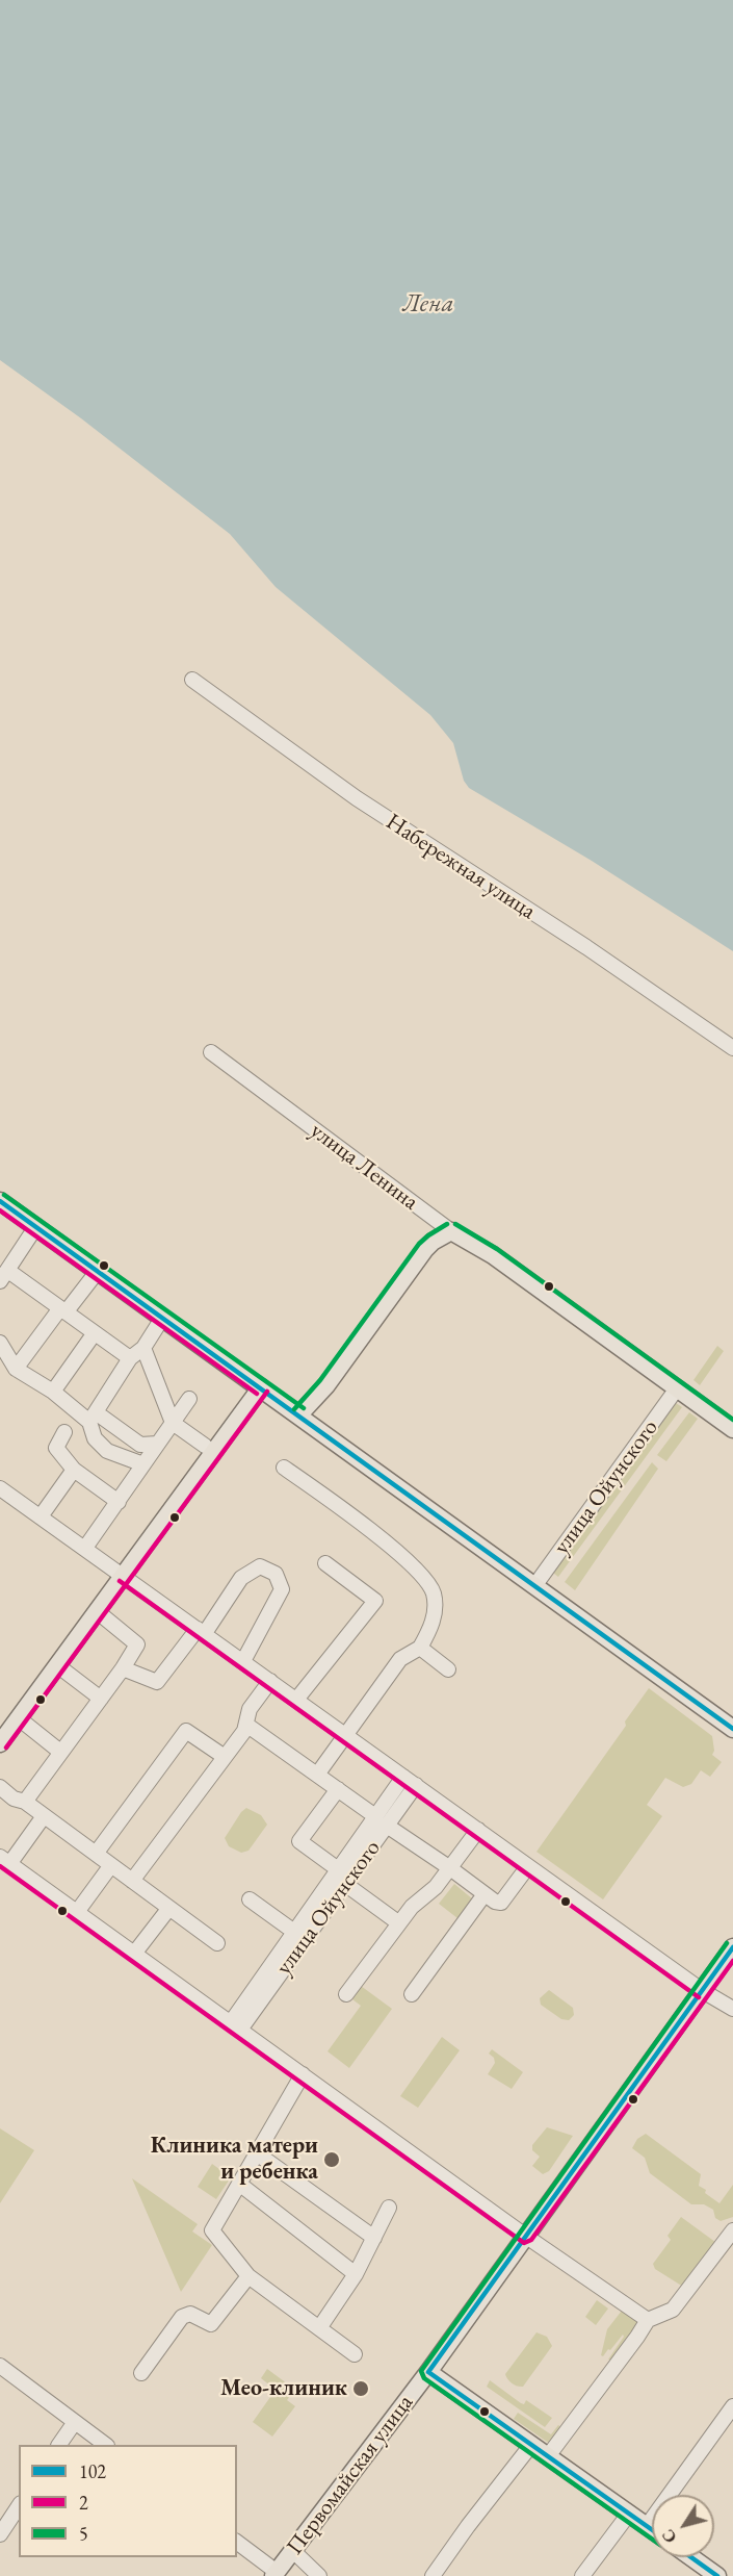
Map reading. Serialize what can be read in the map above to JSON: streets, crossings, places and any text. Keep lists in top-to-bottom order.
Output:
{
  "streets": {
    "main road": ["улица Ленина", "Первомайская улица"],
    "street": ["Набережная улица", "улица Ойунского"]
  },
  "crossings": [
    ["улица Ленина", "улица Ойунского"]
  ],
  "water": ["Лена"],
  "places": ["Клиника матери и ребенка", "Мео-клиник"],
  "lines": ["transit line 5", "transit line 102", "transit line 2"],
  "legend": ["102", "2", "5"],
  "north": "bottom left"
}
